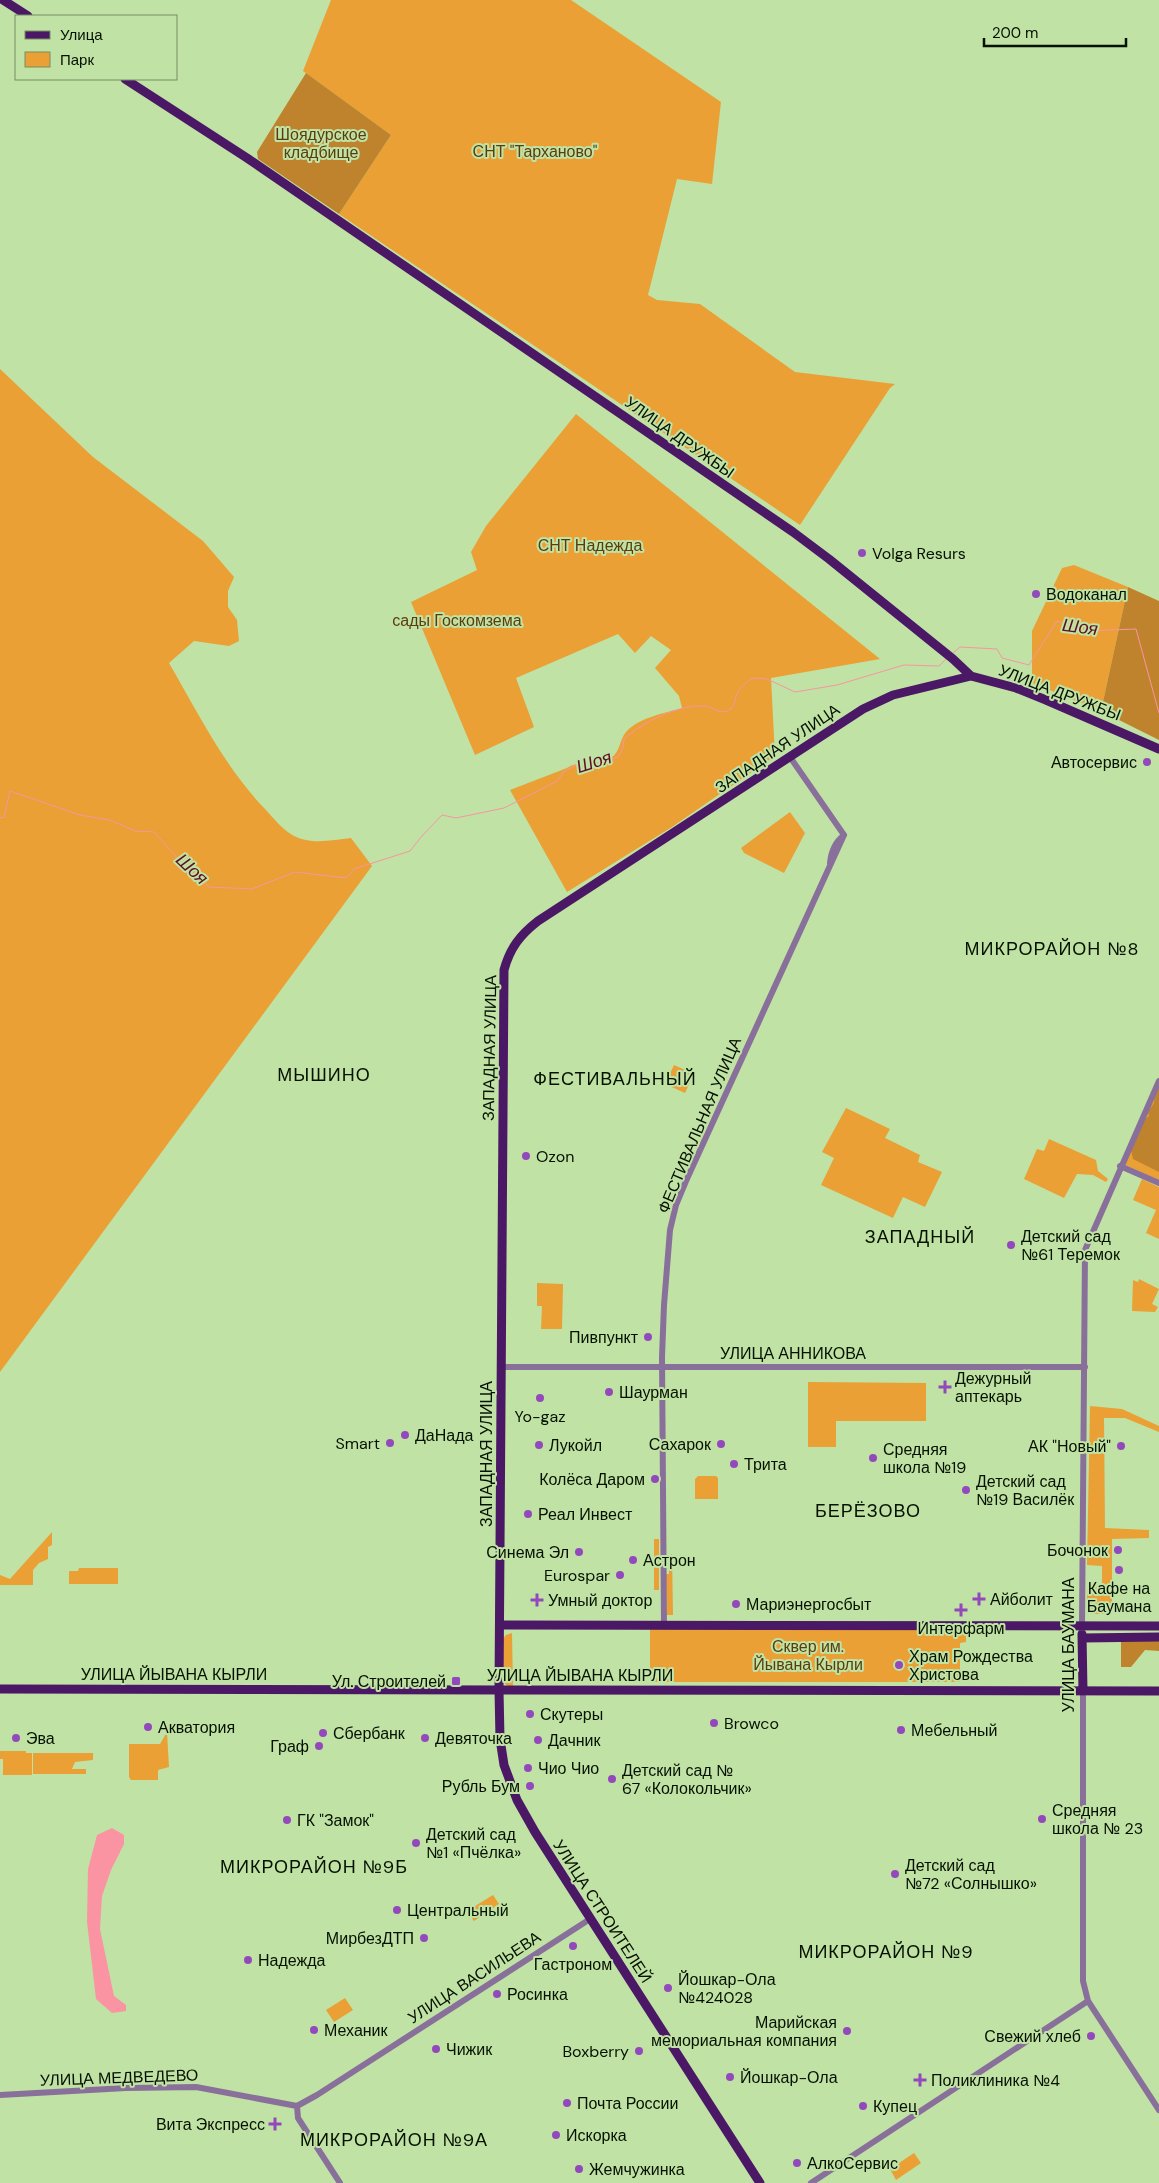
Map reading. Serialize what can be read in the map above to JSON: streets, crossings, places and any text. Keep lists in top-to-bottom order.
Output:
{
  "streets": {
    "main road": [
      "УЛИЦА ДРУЖБЫ",
      "ЗАПАДНАЯ УЛИЦА",
      "УЛИЦА БАУМАНА",
      "УЛИЦА ЙЫВАНА КЫРЛИ",
      "УЛИЦА СТРОИТЕЛЕЙ"
    ],
    "street": [
      "ФЕСТИВАЛЬНАЯ УЛИЦА",
      "УЛИЦА АННИКОВА",
      "УЛИЦА ВАСИЛЬЕВА",
      "УЛИЦА МЕДВЕДЕВО"
    ]
  },
  "crossings": [
    ["УЛИЦА ДРУЖБЫ", "ЗАПАДНАЯ УЛИЦА"],
    ["ЗАПАДНАЯ УЛИЦА", "ФЕСТИВАЛЬНАЯ УЛИЦА"],
    ["ЗАПАДНАЯ УЛИЦА", "УЛИЦА АННИКОВА"],
    ["ЗАПАДНАЯ УЛИЦА", "УЛИЦА ЙЫВАНА КЫРЛИ"],
    ["ЗАПАДНАЯ УЛИЦА", "УЛИЦА СТРОИТЕЛЕЙ"],
    ["ФЕСТИВАЛЬНАЯ УЛИЦА", "УЛИЦА АННИКОВА"],
    ["УЛИЦА АННИКОВА", "УЛИЦА БАУМАНА"],
    ["УЛИЦА БАУМАНА", "УЛИЦА ЙЫВАНА КЫРЛИ"],
    ["УЛИЦА ЙЫВАНА КЫРЛИ", "УЛИЦА СТРОИТЕЛЕЙ"],
    ["УЛИЦА СТРОИТЕЛЕЙ", "УЛИЦА ВАСИЛЬЕВА"],
    ["УЛИЦА ВАСИЛЬЕВА", "УЛИЦА МЕДВЕДЕВО"]
  ],
  "districts": [
    "МИКРОРАЙОН №8",
    "МЫШИНО",
    "ФЕСТИВАЛЬНЫЙ",
    "ЗАПАДНЫЙ",
    "БЕРЁЗОВО",
    "МИКРОРАЙОН №9Б",
    "МИКРОРАЙОН №9",
    "МИКРОРАЙОН №9А"
  ],
  "water": ["Шоя"],
  "parks": [
    "Шоядурское кладбище",
    "СНТ \"Тарханово\"",
    "СНТ Надежда",
    "сады Госкомзема",
    "Сквер им. Йывана Кырли"
  ],
  "places": {
    "other": [
      "Volga Resurs",
      "Водоканал",
      "Автосервис",
      "Ozon",
      "Детский сад №61 Теремок",
      "Пивпункт",
      "Шаурман",
      "Yo-gaz",
      "ДаНада",
      "Smart",
      "Сахарок",
      "Лукойл",
      "АК \"Новый\"",
      "Средняя школа №19",
      "Трита",
      "Колёса Даром",
      "Детский сад №19 Василёк",
      "Реал Инвест",
      "Бочонок",
      "Синема Эл",
      "Астрон",
      "Кафе на Баумана",
      "Eurospar",
      "Мариэнергосбыт",
      "Храм Рождества Христова",
      "Скутеры",
      "Browco",
      "Акватория",
      "Мебельный",
      "Сбербанк",
      "Эва",
      "Девяточка",
      "Дачник",
      "Граф",
      "Чио Чио",
      "Детский сад № 67 «Колокольчик»",
      "Рубль Бум",
      "Средняя школа № 23",
      "ГК \"Замок\"",
      "Детский сад №1 «Пчёлка»",
      "Детский сад №72 «Солнышко»",
      "Центральный",
      "МирбезДТП",
      "Гастроном",
      "Надежда",
      "Йошкар-Ола №424028",
      "Росинка",
      "Механик",
      "Марийская мемориальная компания",
      "Свежий хлеб",
      "Чижик",
      "Boxberry",
      "Йошкар-Ола",
      "Почта России",
      "Купец",
      "Искорка",
      "АлкоСервис",
      "Жемчужинка"
    ],
    "health": [
      "Дежурный аптекарь",
      "Айболит",
      "Умный доктор",
      "Интерфарм",
      "Поликлиника №4",
      "Вита Экспресс"
    ],
    "transit": ["Ул. Строителей"]
  },
  "legend": ["Улица", "Парк"],
  "scale_bar": "200 m"
}
